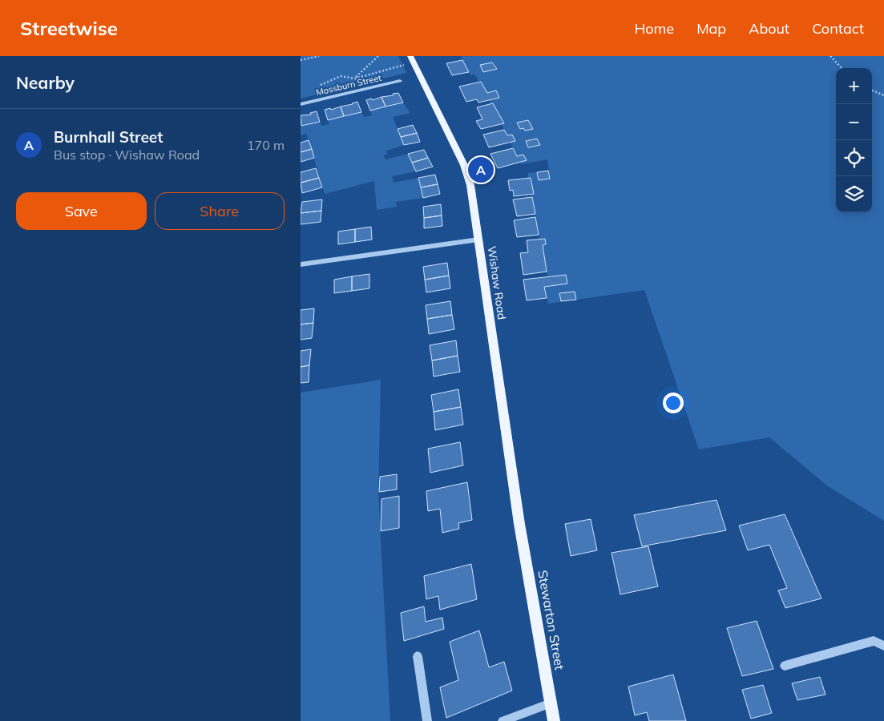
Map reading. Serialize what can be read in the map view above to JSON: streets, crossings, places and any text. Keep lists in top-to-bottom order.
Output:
{
  "streets": {
    "main road": ["Wishaw Road", "Stewarton Street"],
    "street": ["Mossburn Street"]
  },
  "crossings": [
    ["Wishaw Road", "Stewarton Street"]
  ],
  "page": {
    "header": "Streetwise",
    "nav": [
      "Home",
      "Map",
      "About",
      "Contact"
    ],
    "heading": "Nearby",
    "map_buttons": ["+", "−"],
    "list": [
      {
        "mark": "A",
        "name": "Burnhall Street",
        "note": "Bus stop · Wishaw Road",
        "value": "170 m"
      }
    ],
    "pins": "A",
    "buttons": ["Save", "Share"]
  }
}
